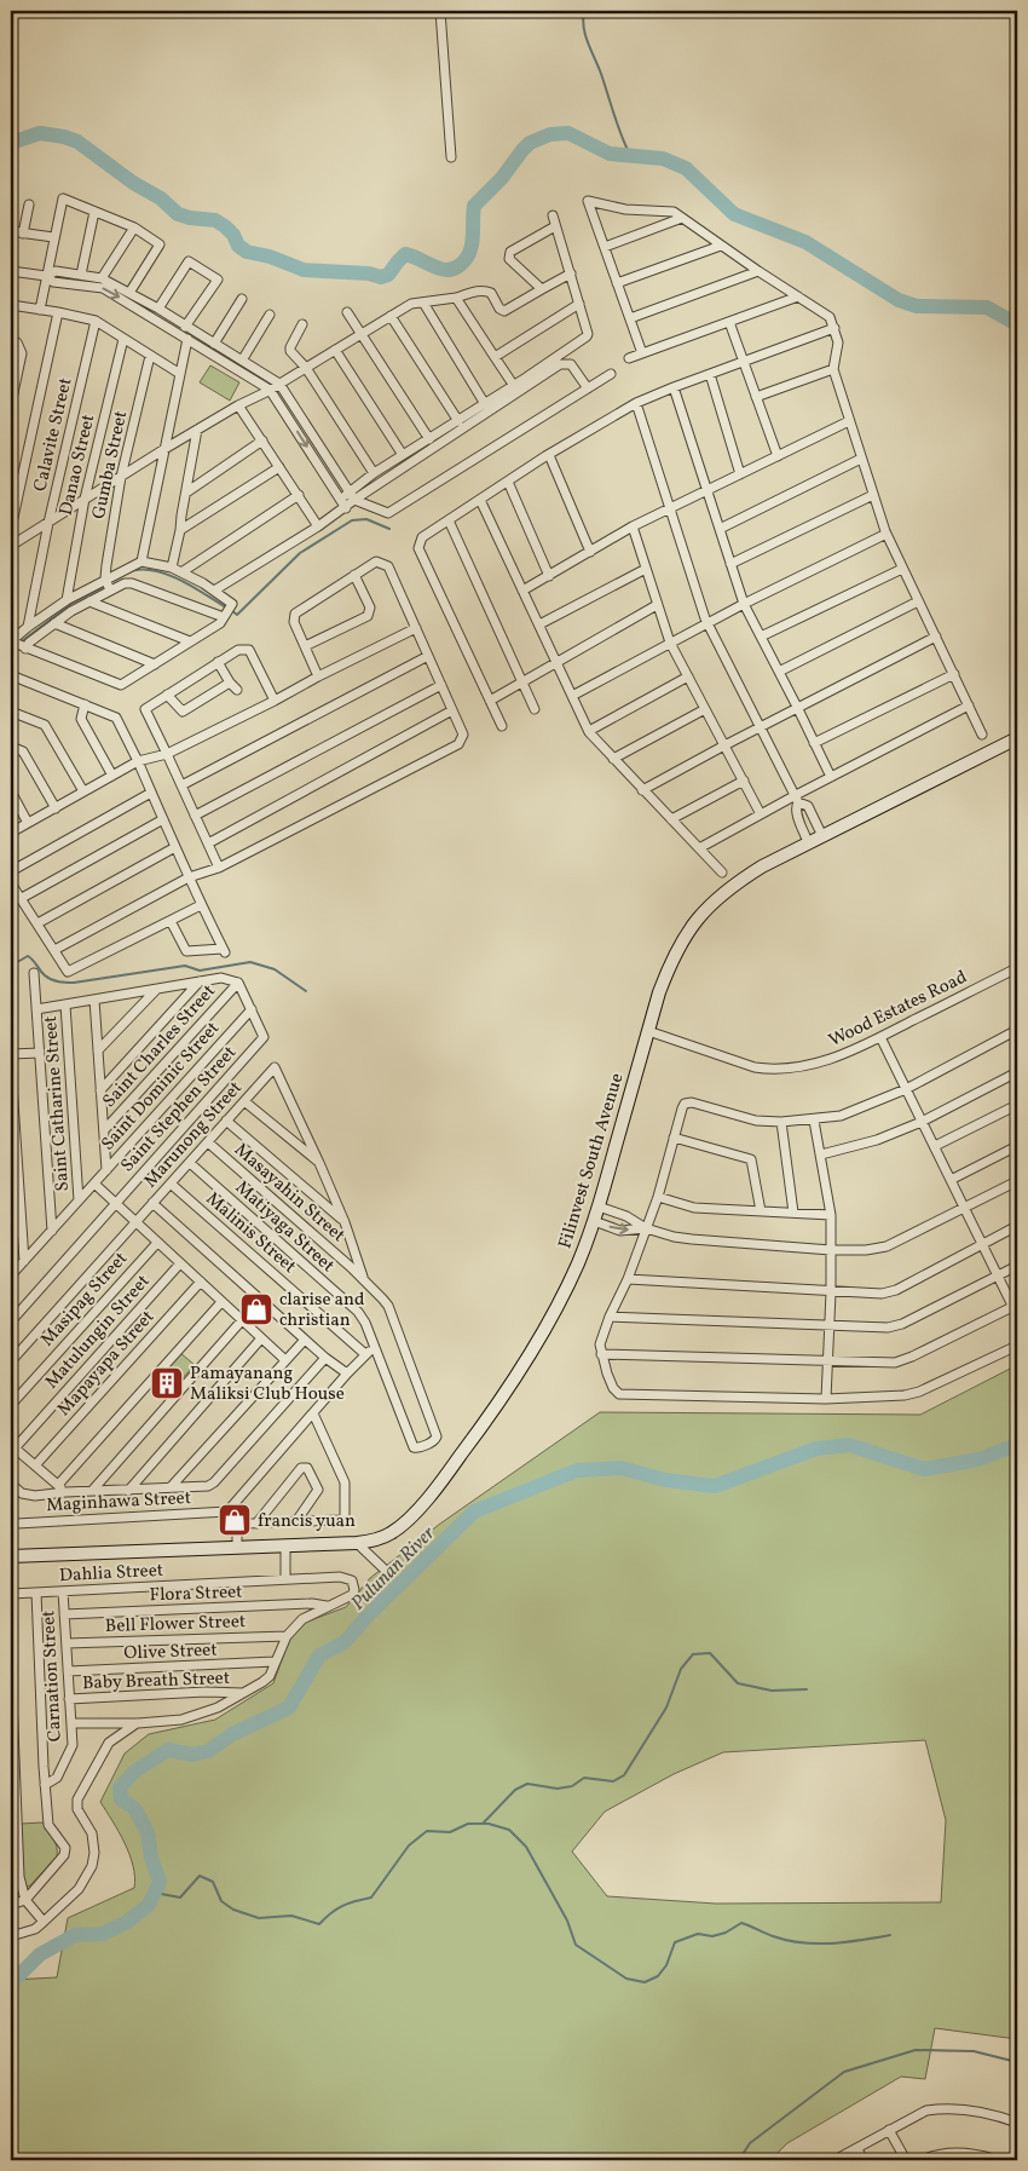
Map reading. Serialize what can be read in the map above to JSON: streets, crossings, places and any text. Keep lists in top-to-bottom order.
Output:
{
  "streets": {
    "street": [
      "Calavite Street",
      "Danao Street",
      "Gumba Street",
      "Wood Estates Road",
      "Saint Charles Street",
      "Saint Dominic Street",
      "Saint Catharine Street",
      "Saint Stephen Street",
      "Marunong Street",
      "Filinvest South Avenue",
      "Masayahin Street",
      "Matiyaga Street",
      "Malinis Street",
      "Masipag Street",
      "Matulungin Street",
      "Mapayapa Street",
      "Maginhawa Street",
      "Dahlia Street",
      "Flora Street",
      "Bell Flower Street",
      "Olive Street",
      "Carnation Street",
      "Baby Breath Street"
    ]
  },
  "crossings": [
    ["Wood Estates Road", "Filinvest South Avenue"],
    ["Saint Dominic Street", "Saint Catharine Street"],
    ["Saint Dominic Street", "Saint Stephen Street"],
    ["Marunong Street", "Masayahin Street"],
    ["Marunong Street", "Matiyaga Street"],
    ["Marunong Street", "Malinis Street"],
    ["Masayahin Street", "Matiyaga Street"],
    ["Dahlia Street", "Flora Street"],
    ["Dahlia Street", "Carnation Street"],
    ["Flora Street", "Carnation Street"],
    ["Bell Flower Street", "Carnation Street"],
    ["Olive Street", "Carnation Street"],
    ["Carnation Street", "Baby Breath Street"]
  ],
  "water": ["Pulunan River"],
  "places": {
    "shop": ["clarise and christian", "francis yuan"],
    "building": ["Pamayanang Maliksi Club House"]
  }
}
